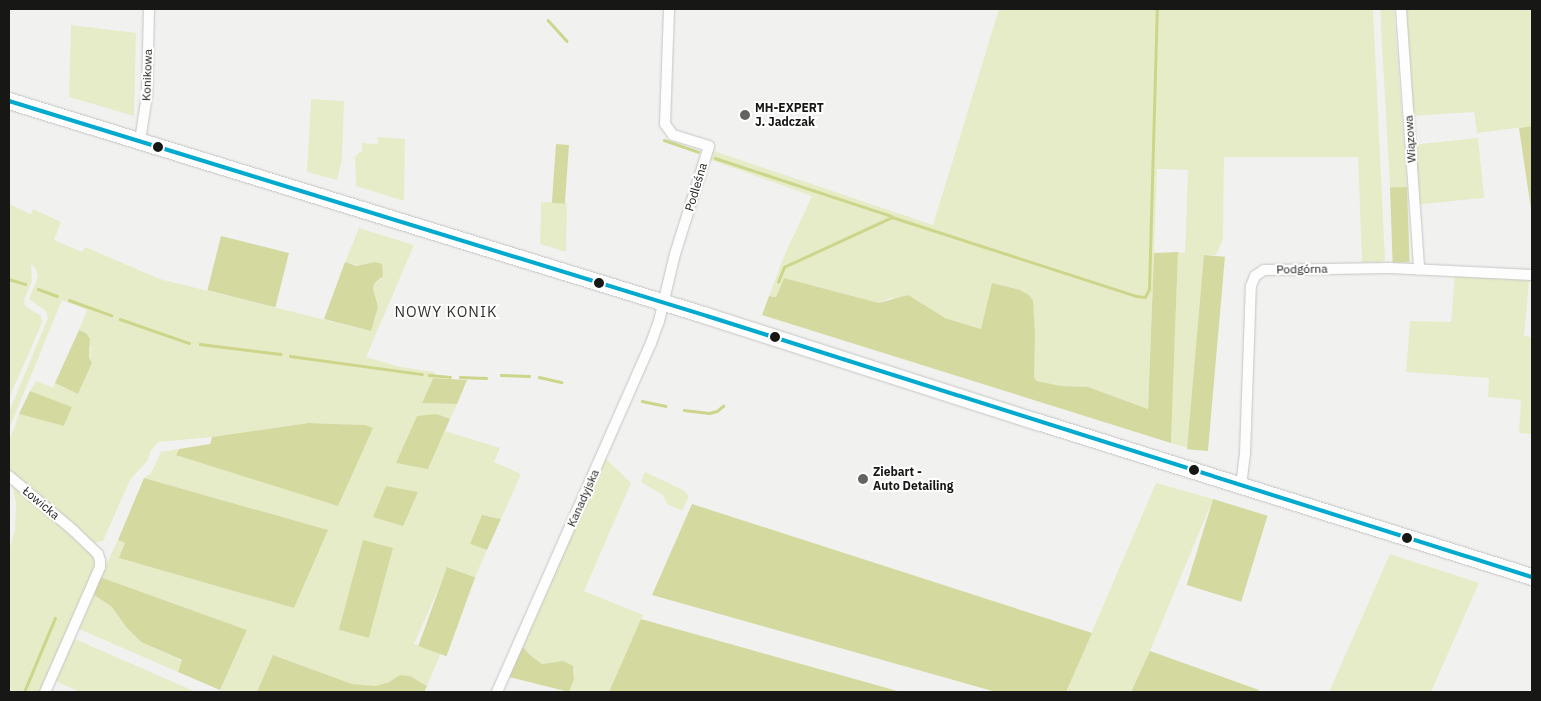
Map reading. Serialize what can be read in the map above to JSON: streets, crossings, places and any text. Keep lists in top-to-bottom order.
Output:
{
  "streets": {
    "street": [
      "Konikowa",
      "Wiązowa",
      "Podleśna",
      "Podgórna",
      "Kanadyjska",
      "Łowicka"
    ]
  },
  "crossings": [
    ["Wiązowa", "Podgórna"],
    ["Podleśna", "Kanadyjska"]
  ],
  "districts": ["NOWY KONIK"],
  "places": ["MH-EXPERT J. Jadczak", "Ziebart - Auto Detailing"]
}
